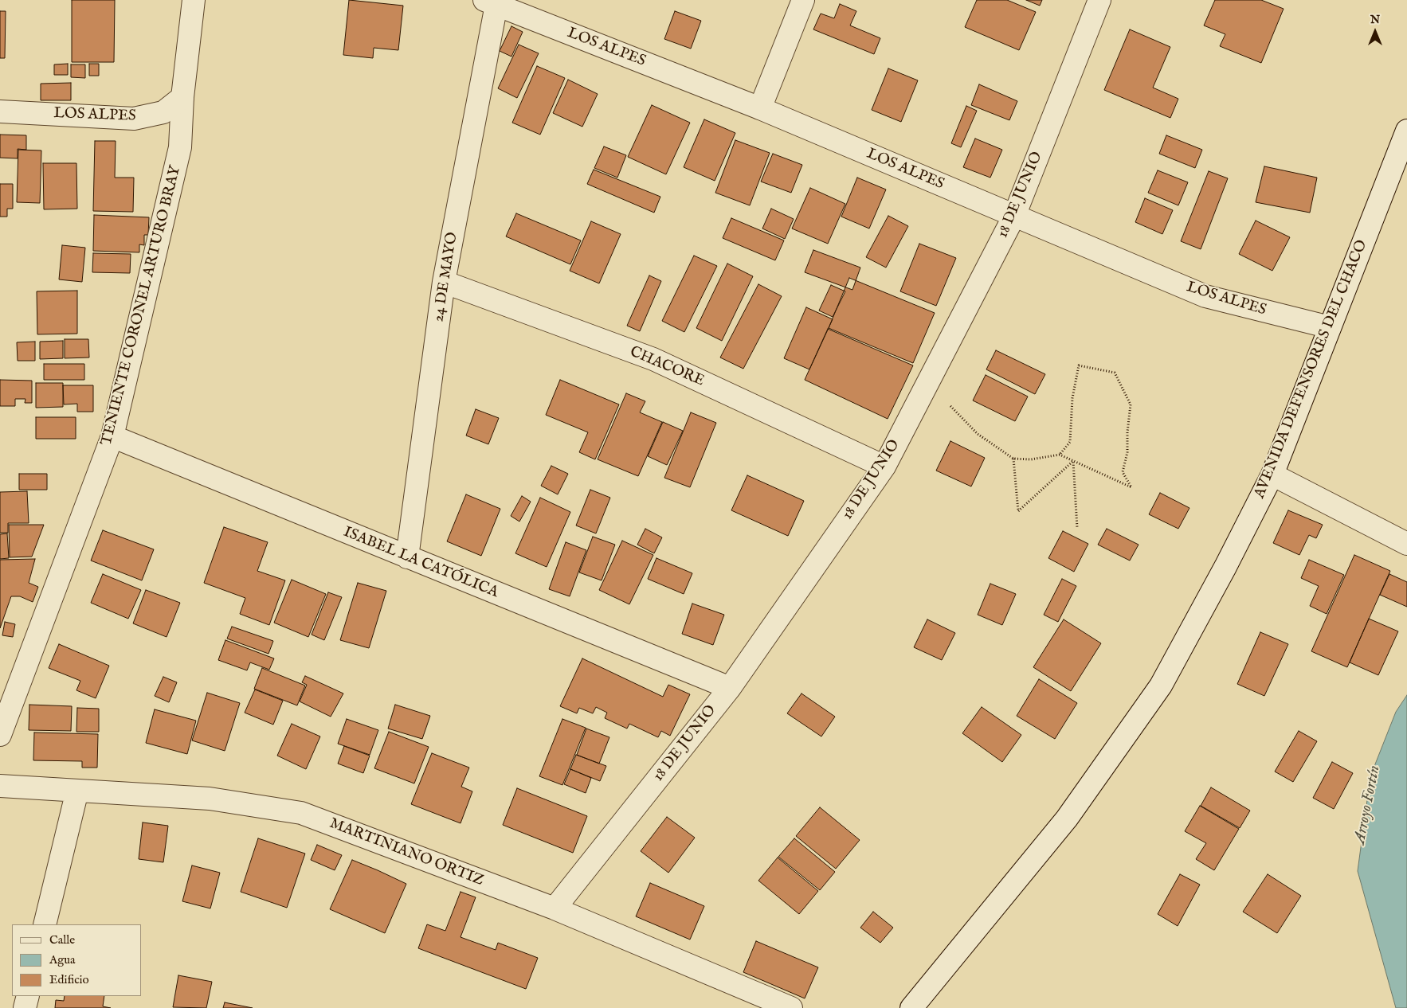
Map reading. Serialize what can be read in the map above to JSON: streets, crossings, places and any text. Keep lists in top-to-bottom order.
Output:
{
  "streets": {
    "street": [
      "LOS ALPES",
      "18 DE JUNIO",
      "24 DE MAYO",
      "TENIENTE CORONEL ARTURO BRAY",
      "CHACORE",
      "AVENIDA DEFENSORES DEL CHACO",
      "ISABEL LA CATÓLICA",
      "MARTINIANO ORTIZ"
    ]
  },
  "crossings": [
    ["LOS ALPES", "18 DE JUNIO"],
    ["LOS ALPES", "24 DE MAYO"],
    ["LOS ALPES", "TENIENTE CORONEL ARTURO BRAY"],
    ["LOS ALPES", "AVENIDA DEFENSORES DEL CHACO"],
    ["18 DE JUNIO", "CHACORE"],
    ["18 DE JUNIO", "ISABEL LA CATÓLICA"],
    ["18 DE JUNIO", "MARTINIANO ORTIZ"],
    ["24 DE MAYO", "CHACORE"],
    ["24 DE MAYO", "ISABEL LA CATÓLICA"],
    ["TENIENTE CORONEL ARTURO BRAY", "ISABEL LA CATÓLICA"]
  ],
  "water": ["Arroyo Fortín"],
  "legend": ["Calle", "Agua", "Edificio"],
  "north": "top"
}
